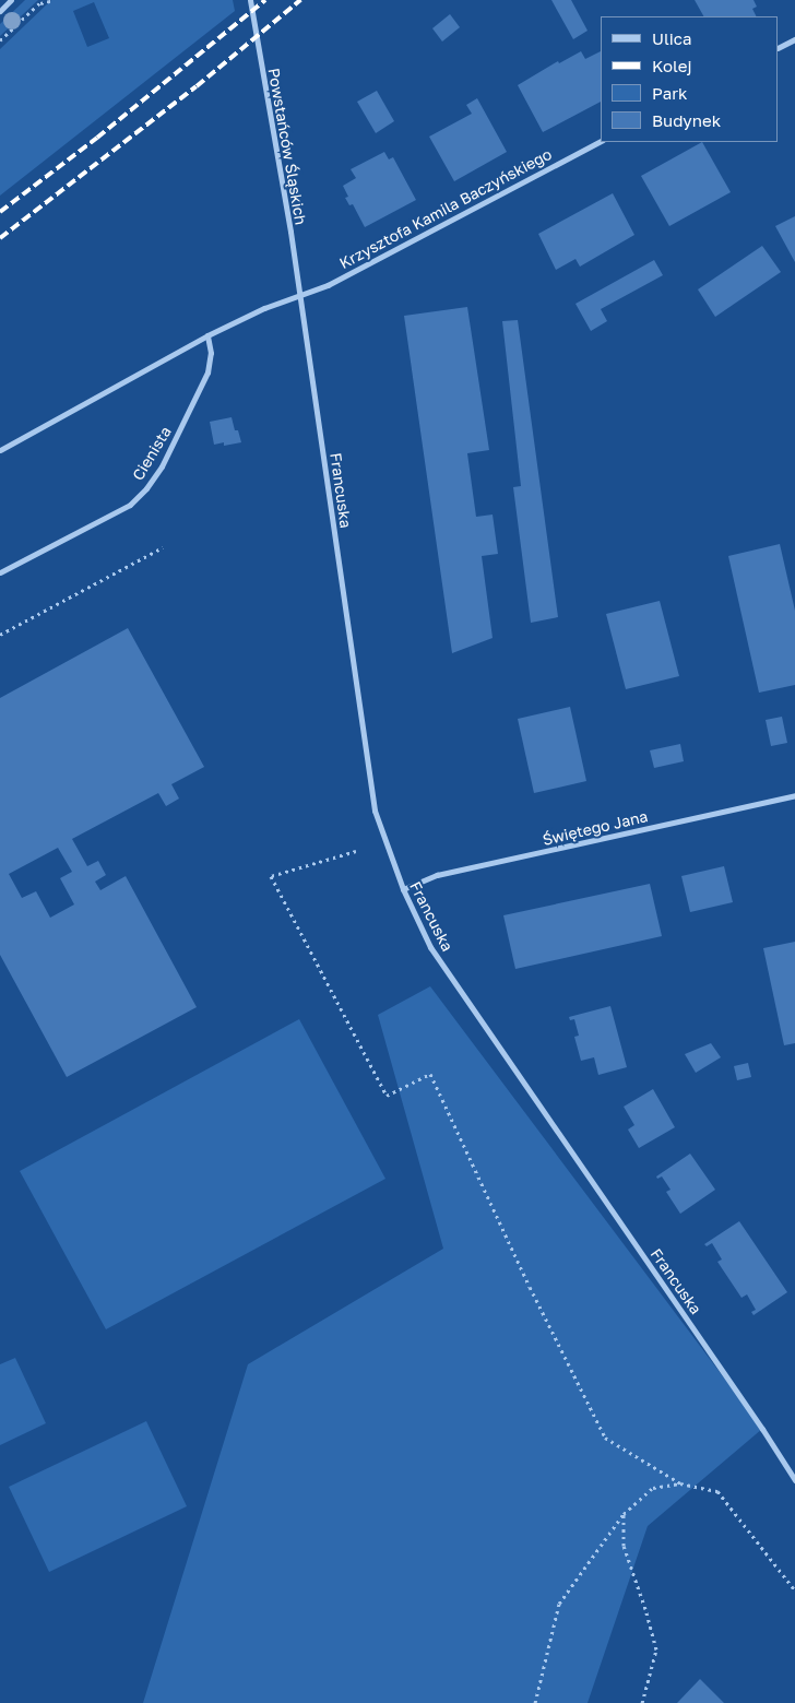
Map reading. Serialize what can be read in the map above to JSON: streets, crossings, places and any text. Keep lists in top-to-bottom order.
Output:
{
  "streets": {
    "street": [
      "Powstańców Śląskich",
      "Krzysztofa Kamila Baczyńskiego",
      "Cienista",
      "Francuska",
      "Świętego Jana"
    ]
  },
  "crossings": [
    ["Powstańców Śląskich", "Krzysztofa Kamila Baczyńskiego"],
    ["Powstańców Śląskich", "Francuska"],
    ["Krzysztofa Kamila Baczyńskiego", "Cienista"],
    ["Krzysztofa Kamila Baczyńskiego", "Francuska"],
    ["Francuska", "Świętego Jana"]
  ],
  "legend": [
    "Ulica",
    "Kolej",
    "Park",
    "Budynek"
  ]
}
